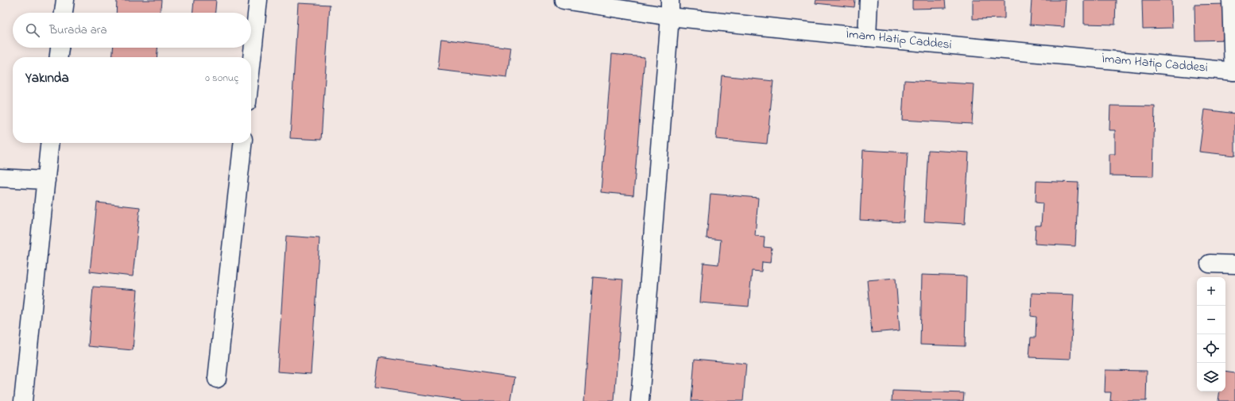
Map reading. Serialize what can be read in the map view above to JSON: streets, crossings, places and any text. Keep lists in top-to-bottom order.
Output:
{
  "streets": {
    "street": ["İmam Hatip Caddesi"]
  },
  "page": {
    "search": "Burada ara",
    "heading": ["Yakında", "0 sonuç"],
    "map_buttons": ["+", "−"]
  }
}
